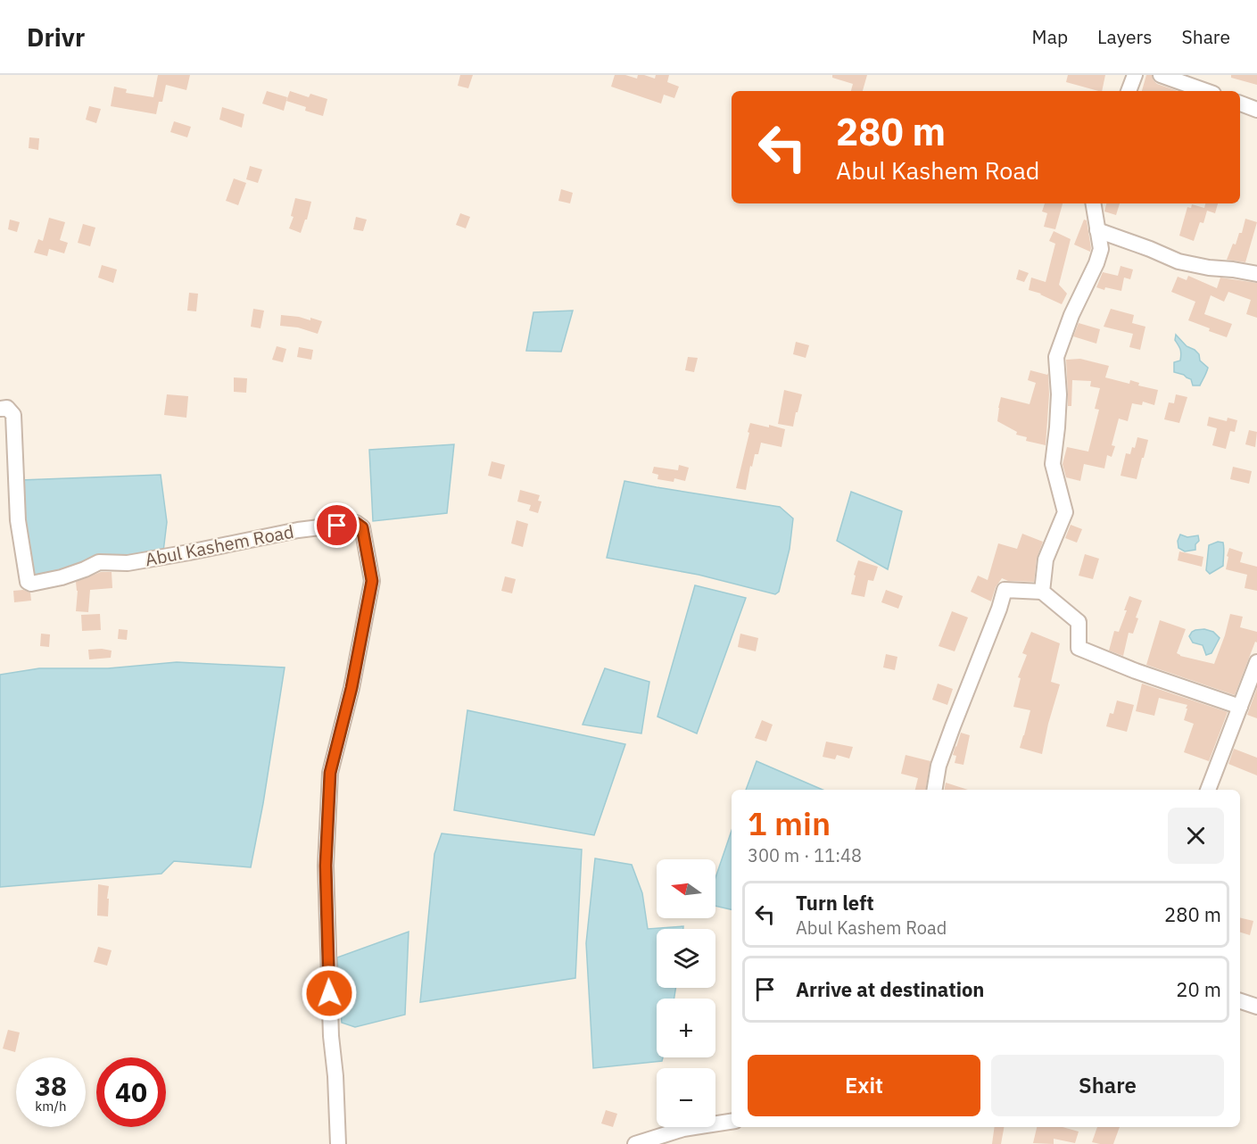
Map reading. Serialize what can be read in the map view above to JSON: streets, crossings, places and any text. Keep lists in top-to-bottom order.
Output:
{
  "streets": {
    "street": ["Abul Kashem Road"]
  },
  "north": "left",
  "page": {
    "header": "Drivr",
    "nav": ["Map", "Layers", "Share"],
    "turn": ["280 m", "Abul Kashem Road"],
    "heading": ["1 min", "300 m · 11:48"],
    "map_buttons": ["+", "−"],
    "list": [
      {
        "name": "Turn left",
        "note": "Abul Kashem Road",
        "value": "280 m"
      },
      {
        "name": "Arrive at destination",
        "value": "20 m"
      }
    ],
    "buttons": ["Exit", "Share"],
    "speed": "38 km/h",
    "limit": "40"
  }
}
